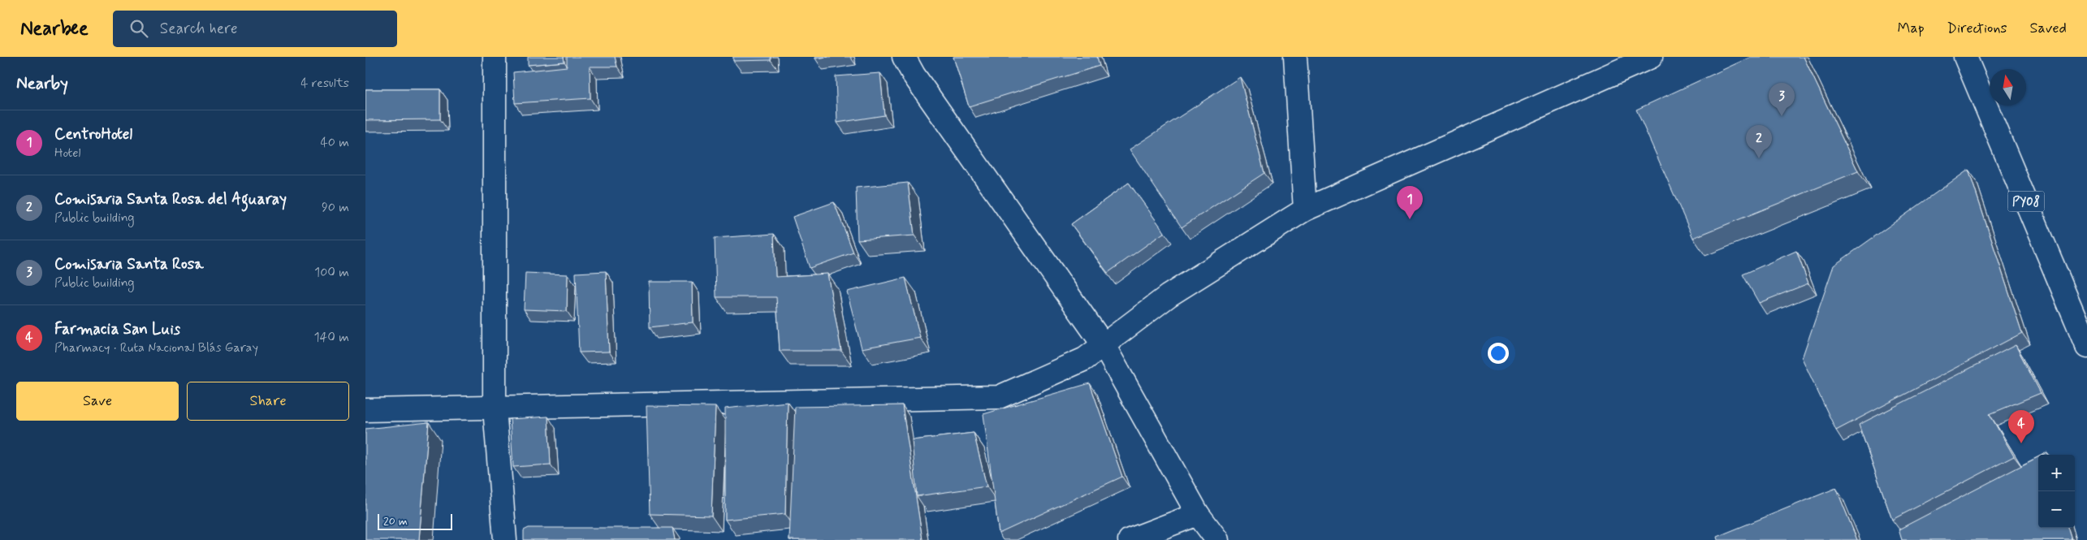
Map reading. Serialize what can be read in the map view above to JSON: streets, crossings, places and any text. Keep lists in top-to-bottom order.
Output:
{
  "streets": {
    "main road": ["PY08"]
  },
  "scale_bar": "20 m",
  "north": "top",
  "page": {
    "header": "Nearbee",
    "search": "Search here",
    "nav": ["Map", "Directions", "Saved"],
    "heading": ["Nearby", "4 results"],
    "pins": [
      "3",
      "2",
      "1",
      "4"
    ],
    "list": [
      {
        "mark": "1",
        "name": "CentroHotel",
        "note": "Hotel",
        "value": "40 m"
      },
      {
        "mark": "2",
        "name": "Comisaria Santa Rosa del Aguaray",
        "note": "Public building",
        "value": "90 m"
      },
      {
        "mark": "3",
        "name": "Comisaria Santa Rosa",
        "note": "Public building",
        "value": "100 m"
      },
      {
        "mark": "4",
        "name": "Farmacia San Luis",
        "note": "Pharmacy · Ruta Nacional Blás Garay",
        "value": "140 m"
      }
    ],
    "buttons": ["Save", "Share"],
    "map_buttons": ["+", "−"],
    "scale": "20 m"
  }
}
